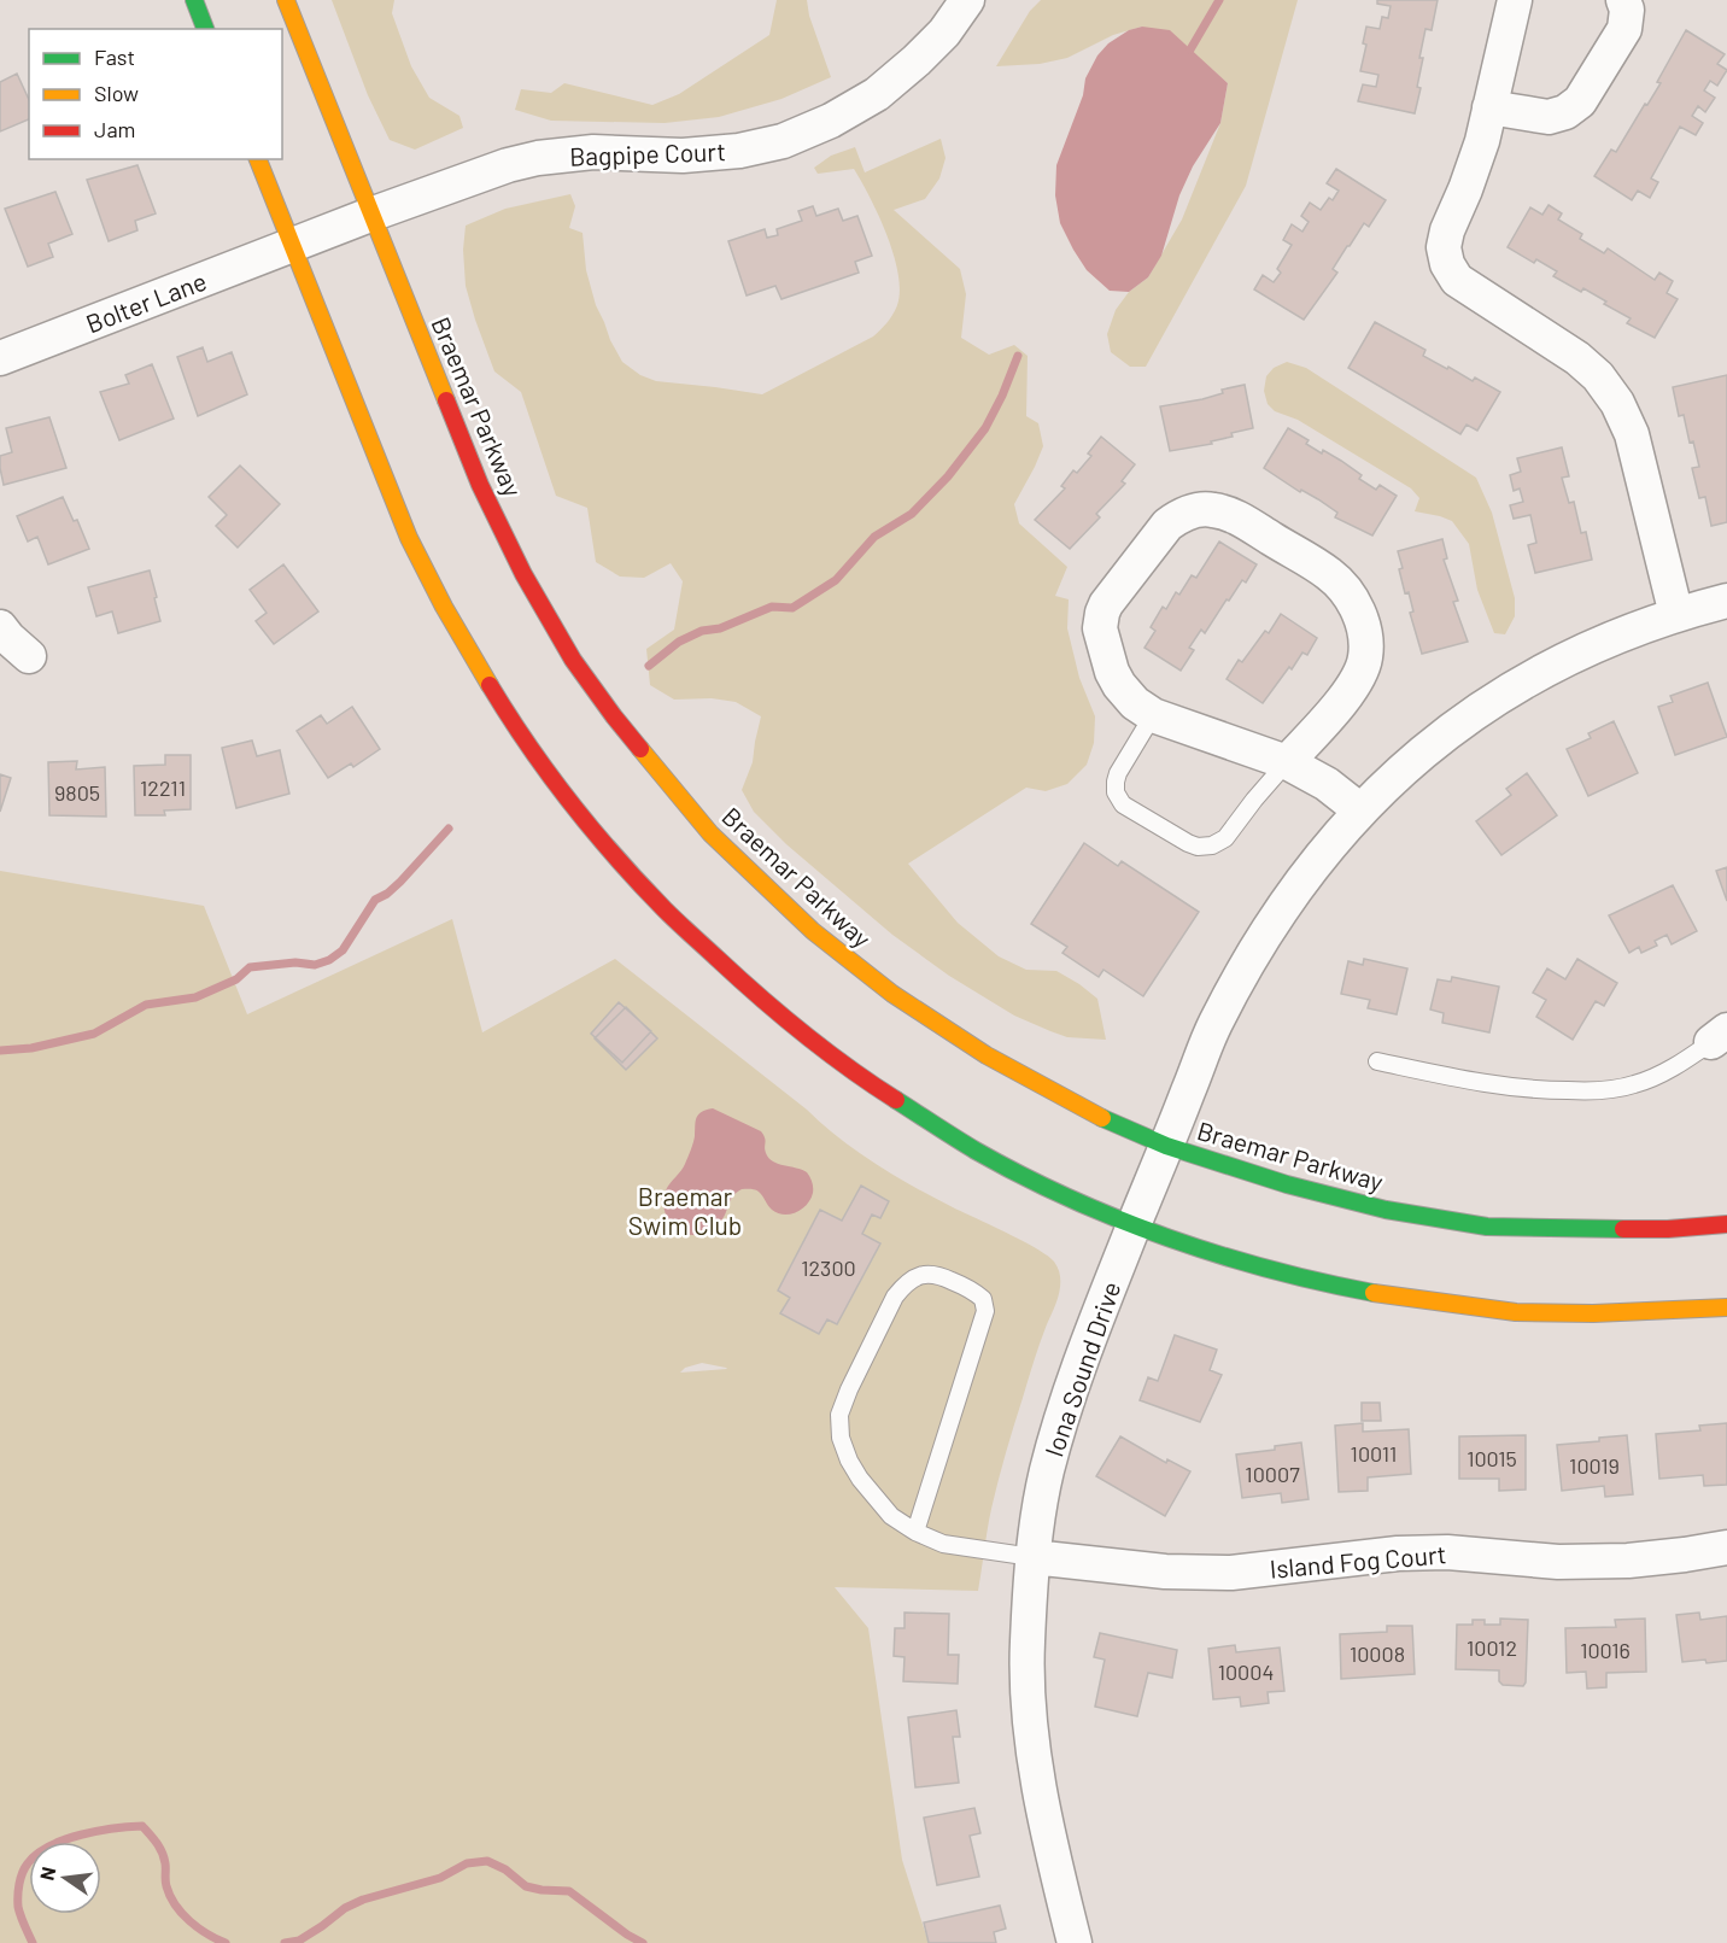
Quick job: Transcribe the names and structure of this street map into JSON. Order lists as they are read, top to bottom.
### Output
{
  "streets": {
    "street": [
      "Bagpipe Court",
      "Bolter Lane",
      "Braemar Parkway",
      "Iona Sound Drive",
      "Island Fog Court"
    ]
  },
  "crossings": [
    ["Bagpipe Court", "Bolter Lane"],
    ["Bagpipe Court", "Braemar Parkway"],
    ["Braemar Parkway", "Iona Sound Drive"],
    ["Iona Sound Drive", "Island Fog Court"]
  ],
  "parks": ["Braemar Swim Club"],
  "house_numbers": [
    "12211",
    "9805",
    "12300",
    "10011",
    "10015",
    "10019",
    "10007",
    "10012",
    "10016",
    "10008",
    "10004"
  ],
  "legend": ["Fast", "Slow", "Jam"],
  "north": "left"
}
